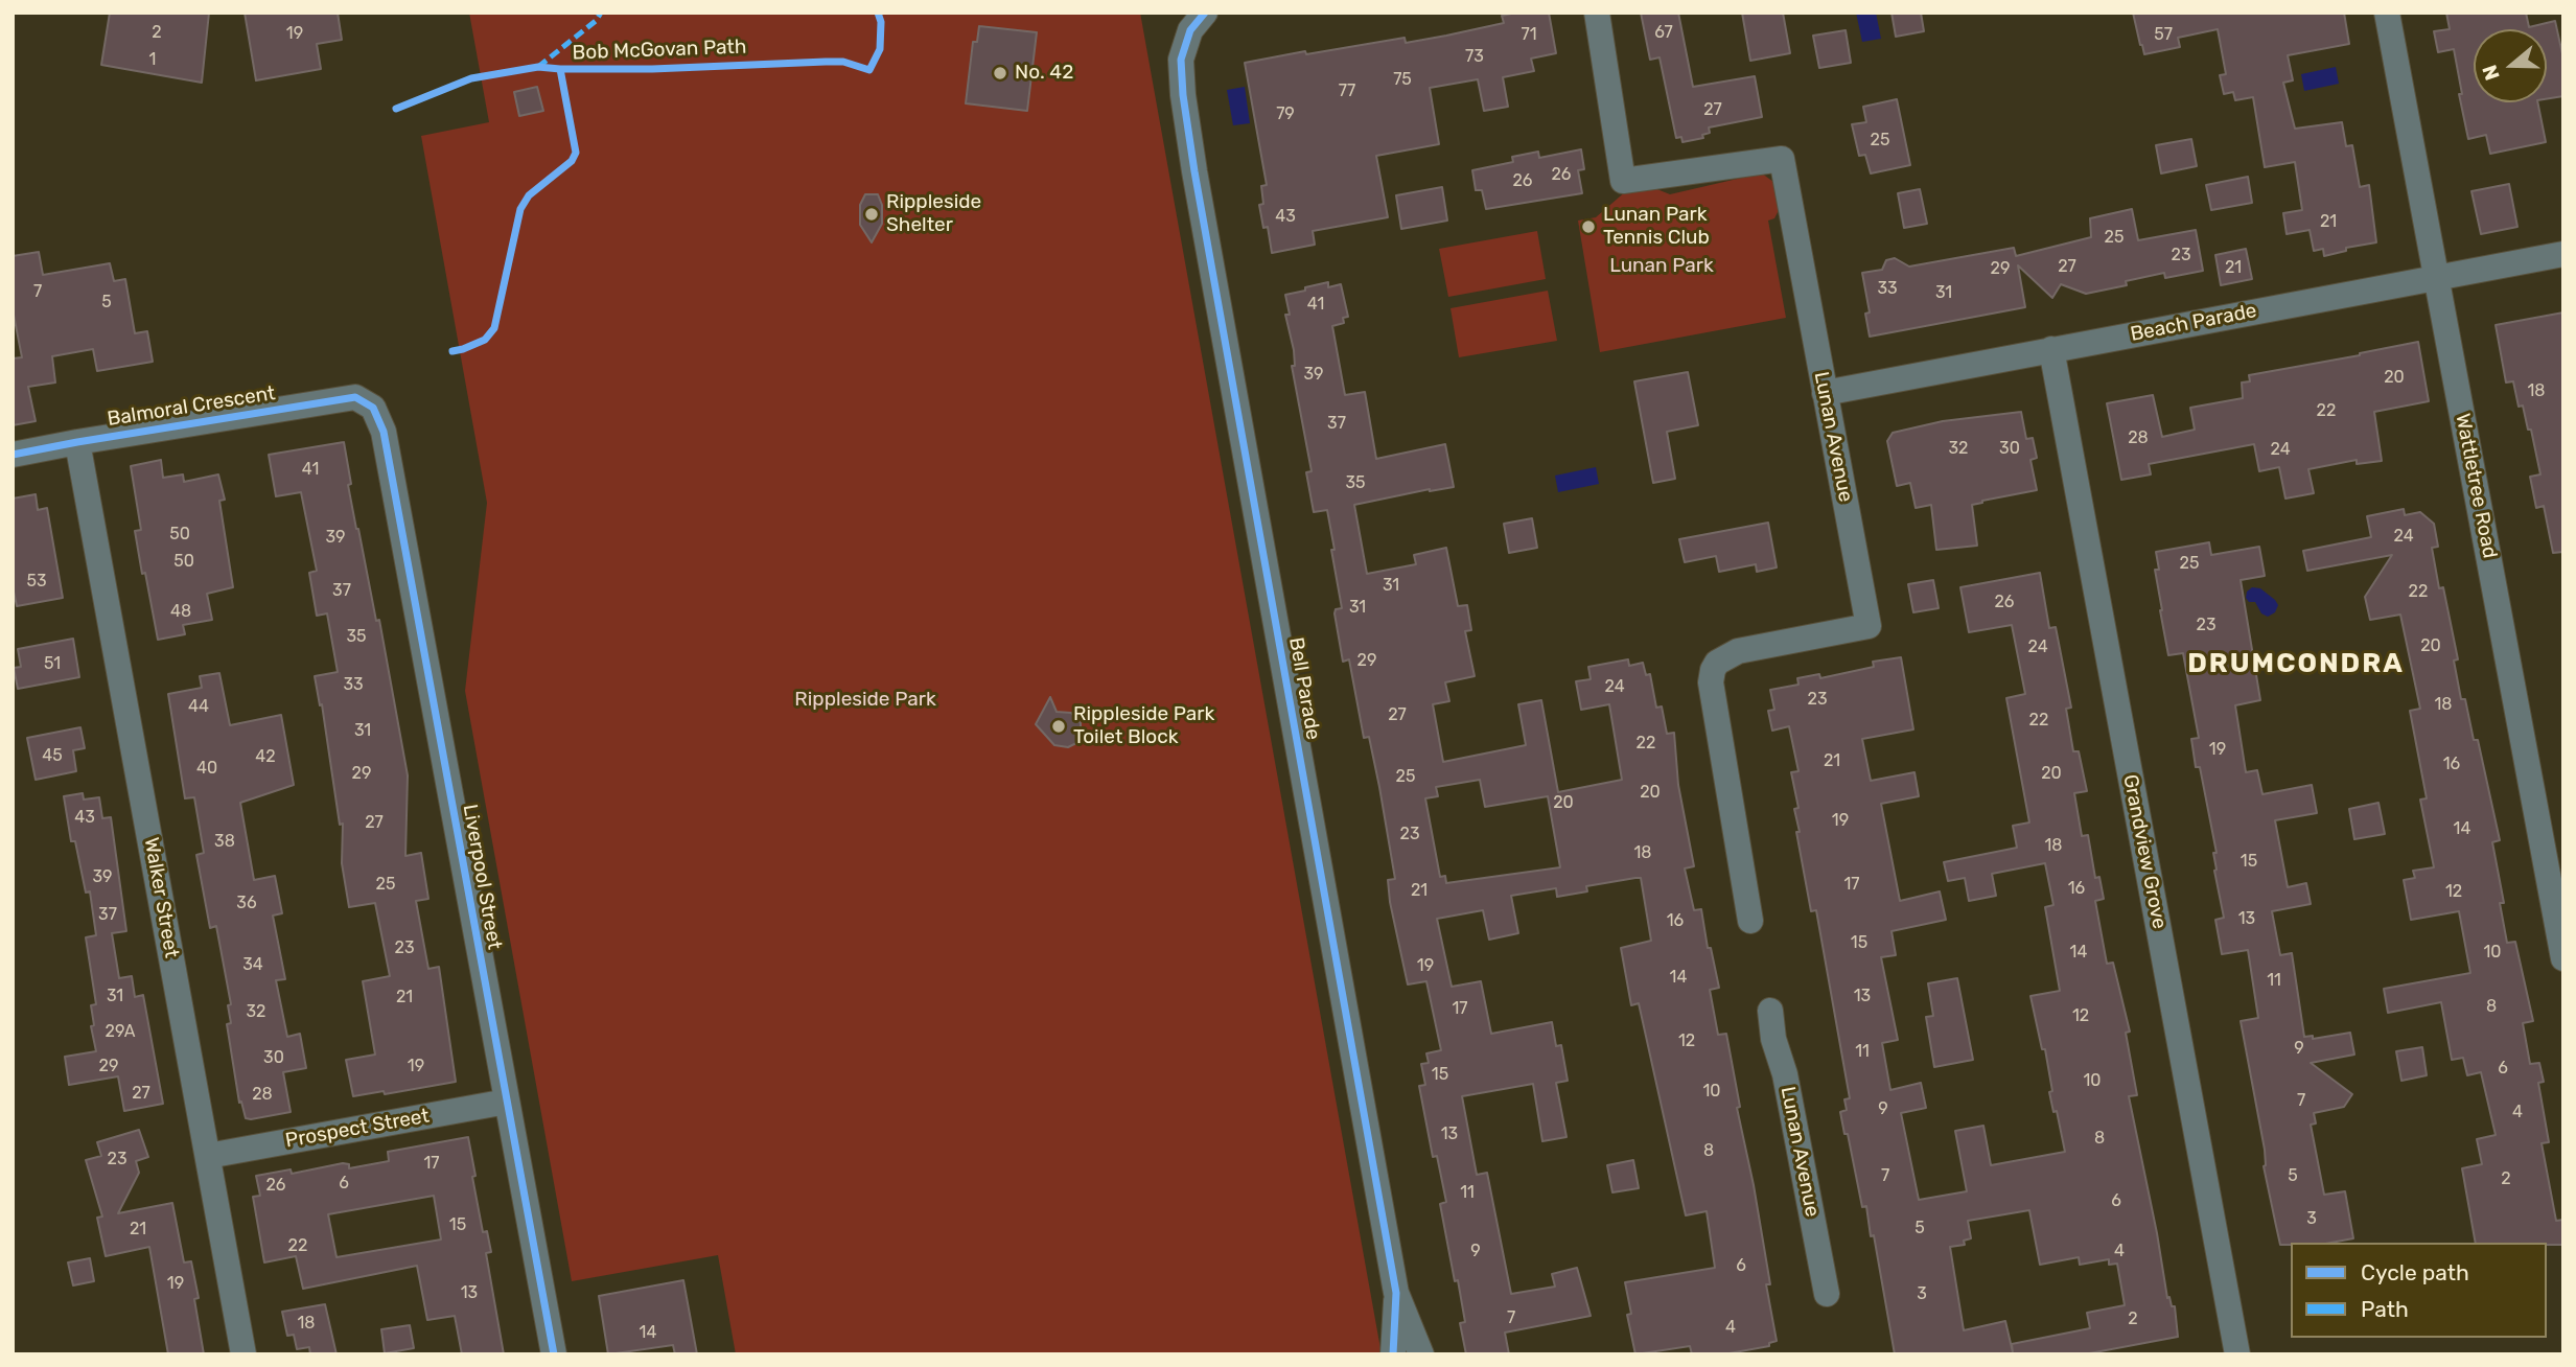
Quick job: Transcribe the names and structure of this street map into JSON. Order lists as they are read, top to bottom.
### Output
{
  "streets": {
    "street": [
      "Beach Parade",
      "Balmoral Crescent",
      "Lunan Avenue",
      "Wattletree Road",
      "Bell Parade",
      "Grandview Grove",
      "Liverpool Street",
      "Walker Street",
      "Prospect Street"
    ],
    "cycle path": ["Bob McGovan Path"]
  },
  "crossings": [
    ["Beach Parade", "Lunan Avenue"],
    ["Beach Parade", "Wattletree Road"],
    ["Beach Parade", "Grandview Grove"],
    ["Balmoral Crescent", "Liverpool Street"],
    ["Balmoral Crescent", "Walker Street"],
    ["Liverpool Street", "Prospect Street"],
    ["Walker Street", "Prospect Street"]
  ],
  "districts": ["DRUMCONDRA"],
  "parks": ["Lunan Park", "Rippleside Park"],
  "places": [
    "No. 42",
    "Rippleside Shelter",
    "Lunan Park Tennis Club",
    "Rippleside Park Toilet Block"
  ],
  "house_numbers": [
    "2",
    "67",
    "19",
    "71",
    "57",
    "73",
    "1",
    "75",
    "77",
    "27",
    "79",
    "25",
    "26",
    "26",
    "43",
    "21",
    "25",
    "23",
    "27",
    "21",
    "29",
    "33",
    "7",
    "31",
    "5",
    "41",
    "39",
    "20",
    "18",
    "22",
    "37",
    "28",
    "32",
    "30",
    "24",
    "41",
    "35",
    "50",
    "24",
    "39",
    "50",
    "25",
    "53",
    "31",
    "37",
    "22",
    "26",
    "31",
    "48",
    "23",
    "35",
    "20",
    "24",
    "29",
    "51",
    "33",
    "24",
    "23",
    "18",
    "44",
    "27",
    "22",
    "31",
    "22",
    "19",
    "45",
    "42",
    "21",
    "16",
    "40",
    "29",
    "20",
    "25",
    "20",
    "20",
    "43",
    "19",
    "27",
    "14",
    "23",
    "38",
    "18",
    "18",
    "15",
    "39",
    "25",
    "17",
    "16",
    "21",
    "12",
    "36",
    "37",
    "13",
    "16",
    "15",
    "23",
    "14",
    "10",
    "34",
    "19",
    "14",
    "11",
    "31",
    "13",
    "21",
    "8",
    "17",
    "32",
    "12",
    "29A",
    "12",
    "9",
    "11",
    "30",
    "29",
    "19",
    "6",
    "15",
    "10",
    "10",
    "27",
    "28",
    "7",
    "9",
    "4",
    "13",
    "8",
    "8",
    "23",
    "17",
    "7",
    "5",
    "2",
    "6",
    "26",
    "11",
    "6",
    "3",
    "15",
    "5",
    "21",
    "22",
    "9",
    "4",
    "6",
    "19",
    "13",
    "3",
    "7",
    "2",
    "18",
    "4",
    "14"
  ],
  "legend": ["Cycle path", "Path"],
  "north": "left"
}
